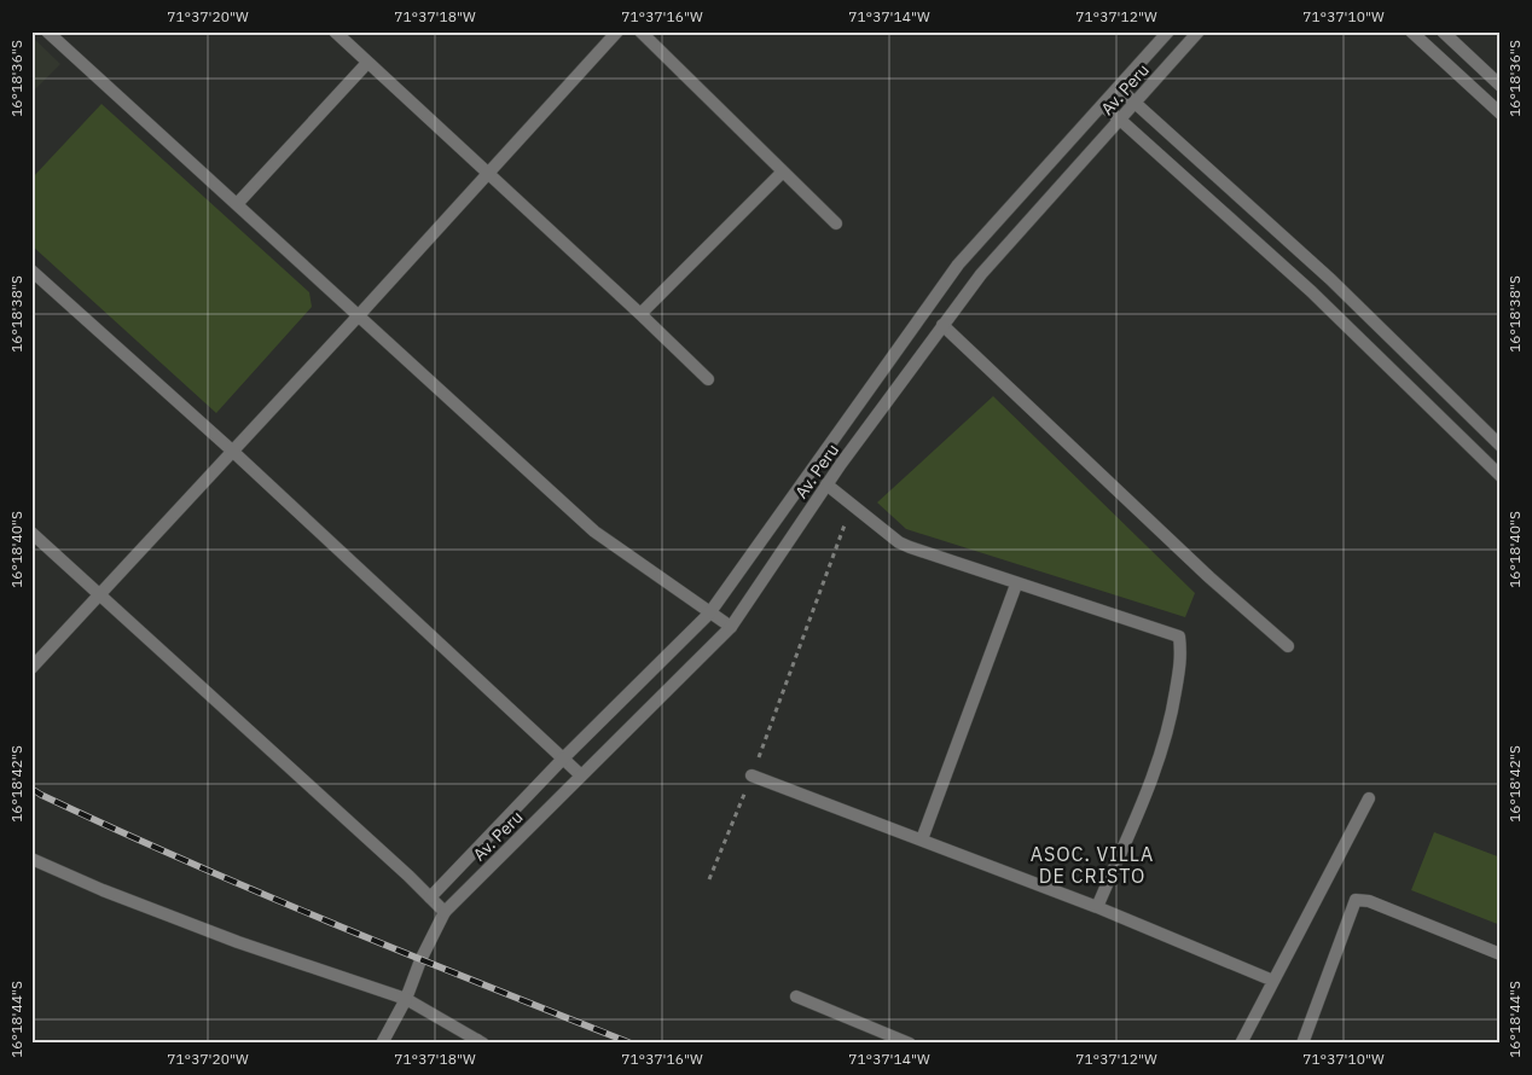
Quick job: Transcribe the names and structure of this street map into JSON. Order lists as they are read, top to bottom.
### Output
{
  "streets": {
    "street": ["Av. Peru"]
  },
  "districts": ["ASOC. VILLA DE CRISTO"],
  "coordinates": [
    "71°37'20\"W",
    "71°37'18\"W",
    "71°37'16\"W",
    "71°37'14\"W",
    "71°37'12\"W",
    "71°37'10\"W",
    "16°18'36\"S",
    "16°18'38\"S",
    "16°18'40\"S",
    "16°18'42\"S",
    "16°18'44\"S"
  ]
}
